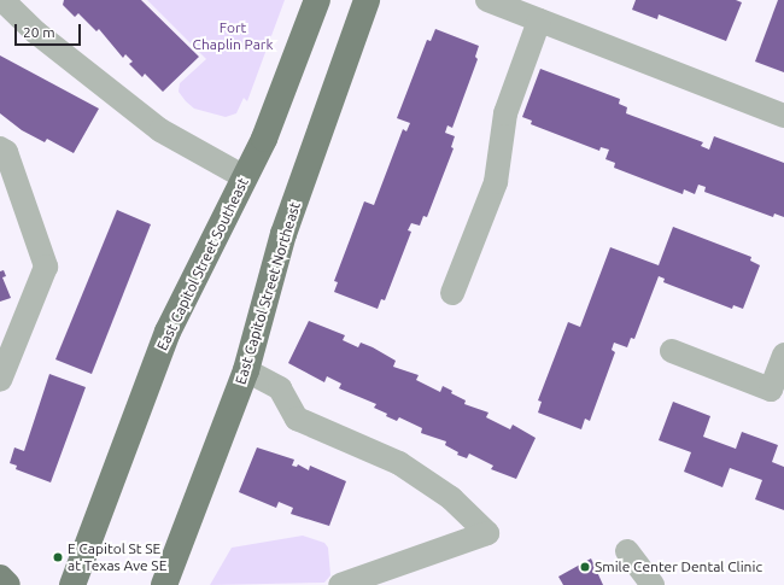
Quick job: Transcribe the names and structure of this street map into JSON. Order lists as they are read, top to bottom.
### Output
{
  "streets": {
    "main road": ["East Capitol Street Southeast", "East Capitol Street Northeast"]
  },
  "parks": ["Fort Chaplin Park"],
  "places": ["E Capitol St SE at Texas Ave SE", "Smile Center Dental Clinic"],
  "scale_bar": "20 m"
}
